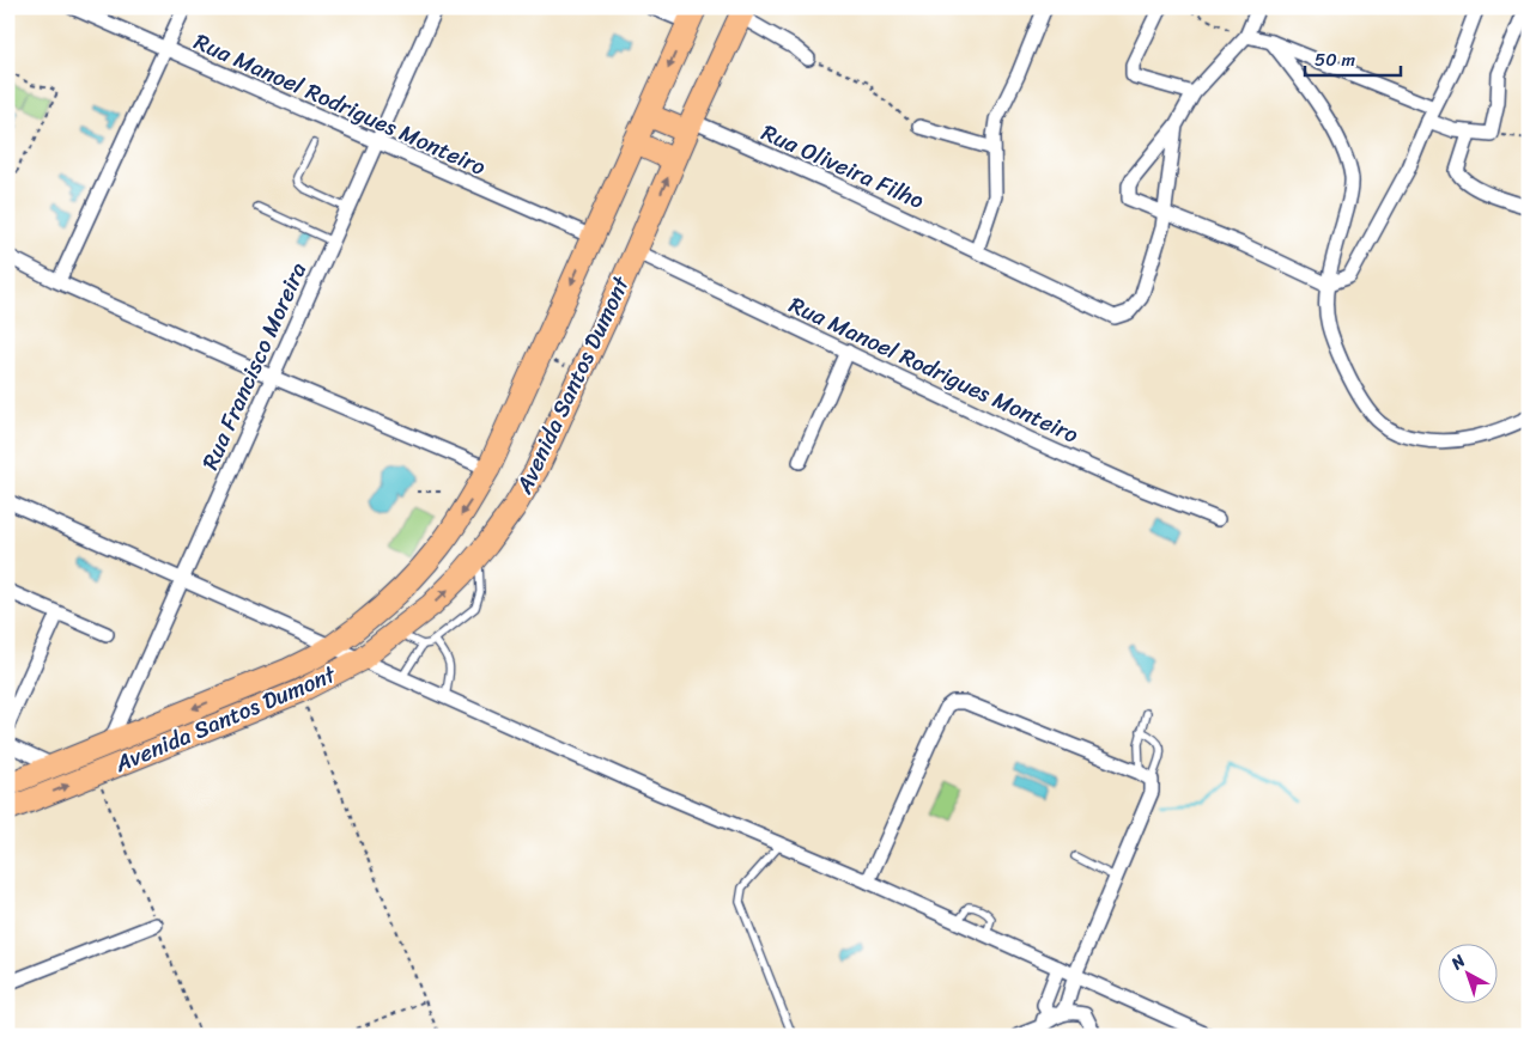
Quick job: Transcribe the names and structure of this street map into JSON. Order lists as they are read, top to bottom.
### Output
{
  "streets": {
    "main road": ["Avenida Santos Dumont"],
    "street": ["Rua Manoel Rodrigues Monteiro", "Rua Oliveira Filho", "Rua Francisco Moreira"]
  },
  "crossings": [
    ["Rua Manoel Rodrigues Monteiro", "Rua Francisco Moreira"],
    ["Rua Manoel Rodrigues Monteiro", "Avenida Santos Dumont"],
    ["Rua Oliveira Filho", "Avenida Santos Dumont"],
    ["Rua Francisco Moreira", "Avenida Santos Dumont"]
  ],
  "scale_bar": "50 m",
  "north": "top left"
}
